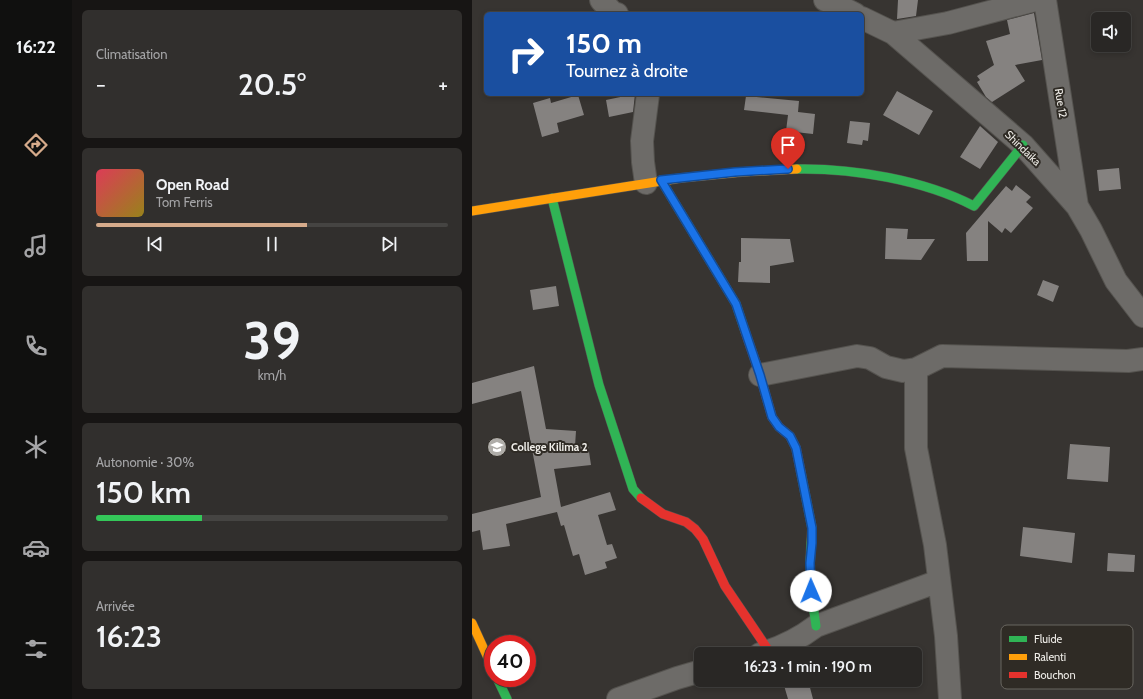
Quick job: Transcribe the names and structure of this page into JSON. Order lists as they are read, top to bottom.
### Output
{
  "streets": {
    "street": ["Rue 12", "Shindaika"]
  },
  "crossings": [
    ["Rue 12", "Shindaika"]
  ],
  "places": {
    "school or university": ["College Kilima 2"]
  },
  "legend": ["Fluide", "Ralenti", "Bouchon"],
  "page": {
    "tabs": "16:22",
    "tile": [
      "Climatisation",
      ["39", "km/h"],
      ["Autonomie · 30%", "150 km"],
      ["Arrivée", "16:23"]
    ],
    "turn": ["150 m", "Tournez à droite"],
    "heat": ["−", "20.5°", "+"],
    "song": ["Open Road", "Tom Ferris"],
    "limit": "40",
    "trip": "16:23 · 1 min · 190 m"
  }
}
